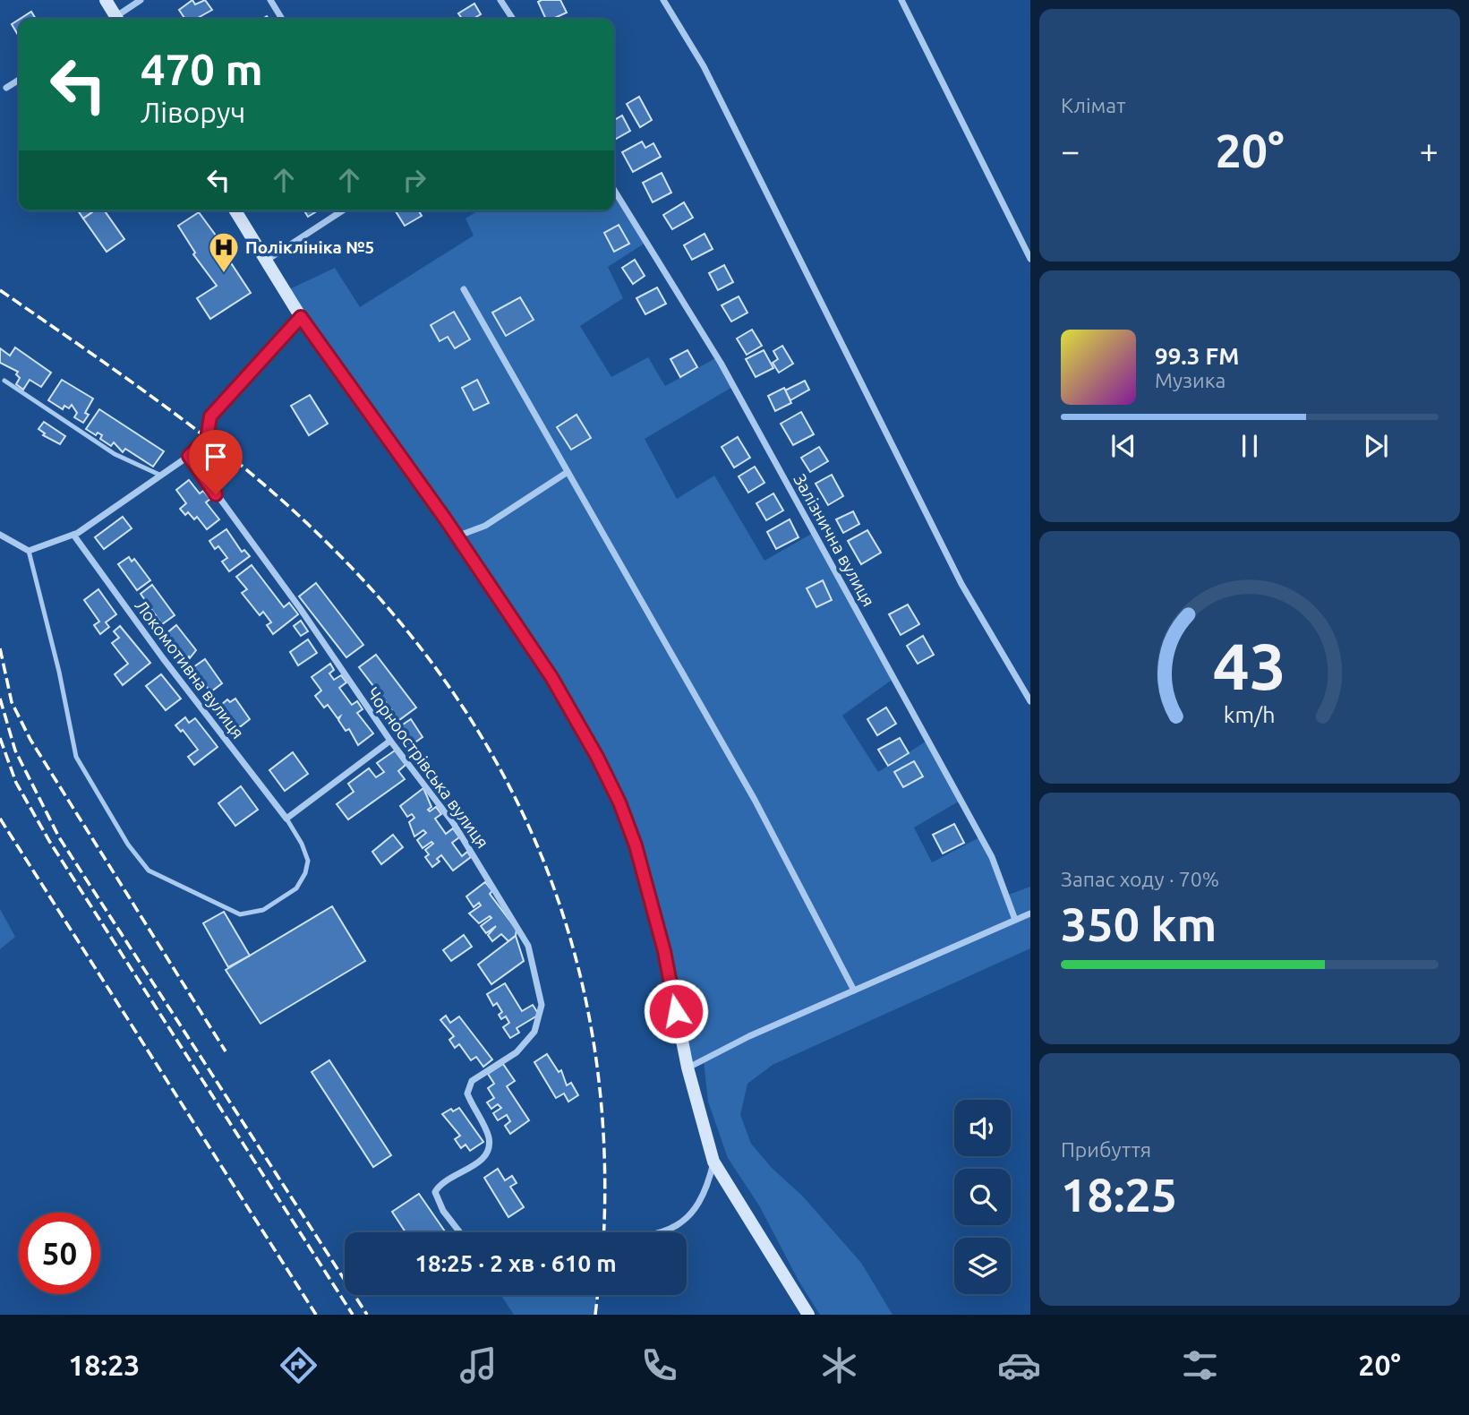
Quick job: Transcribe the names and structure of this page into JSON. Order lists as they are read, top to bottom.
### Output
{
  "streets": {
    "street": ["Залізнична вулиця", "Локомотивна вулиця", "Чорноострівська вулиця"]
  },
  "places": {
    "hospital": ["Поліклініка №5"]
  },
  "page": {
    "tile": [
      "Клімат",
      ["Запас ходу · 70%", "350 km"],
      ["Прибуття", "18:25"]
    ],
    "turn": ["470 m", "Ліворуч"],
    "heat": ["−", "20°", "+"],
    "song": ["99.3 FM", "Музика"],
    "limit": "50",
    "trip": "18:25 · 2 хв · 610 m",
    "tabs": ["18:23", "20°"],
    "gauge": ["43", "km/h"]
  }
}
